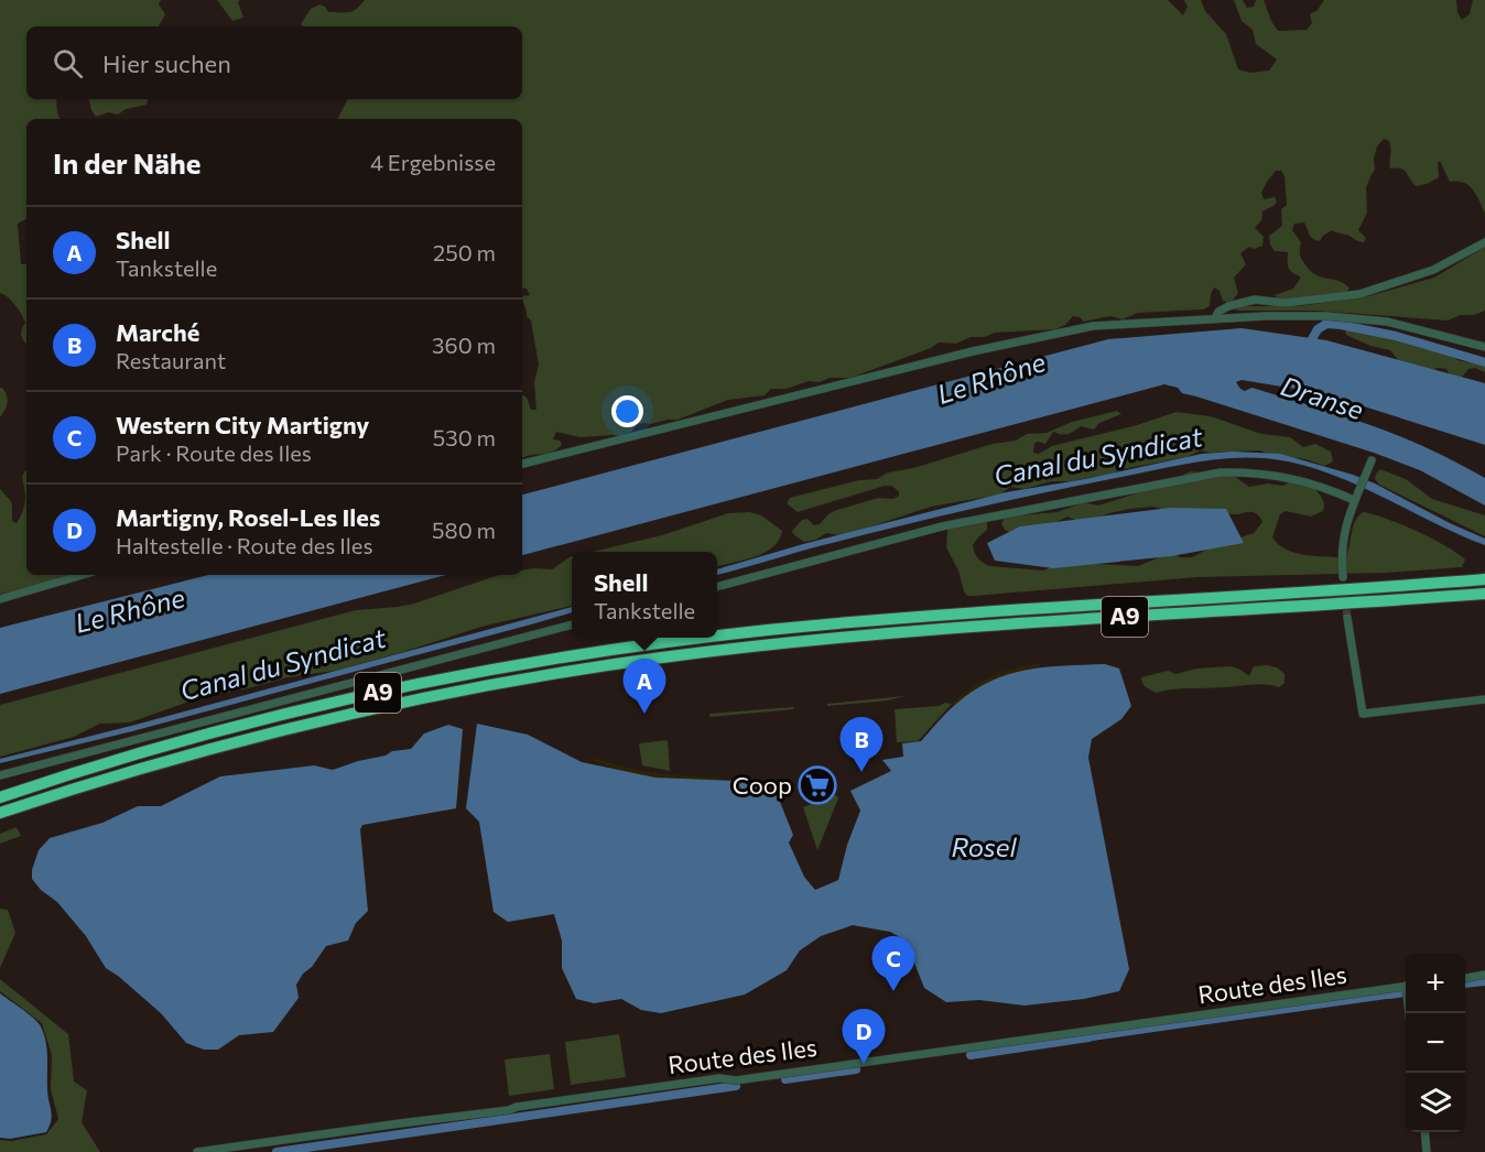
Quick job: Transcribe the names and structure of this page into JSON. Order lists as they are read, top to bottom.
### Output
{
  "streets": {
    "highway": ["A9"],
    "street": ["Route des Iles"]
  },
  "water": [
    "Le Rhône",
    "Dranse",
    "Canal du Syndicat",
    "Rosel"
  ],
  "places": {
    "supermarket": ["Coop"]
  },
  "page": {
    "search": "Hier suchen",
    "heading": ["In der Nähe", "4 Ergebnisse"],
    "list": [
      {
        "mark": "A",
        "name": "Shell",
        "note": "Tankstelle",
        "value": "250 m"
      },
      {
        "mark": "B",
        "name": "Marché",
        "note": "Restaurant",
        "value": "360 m"
      },
      {
        "mark": "C",
        "name": "Western City Martigny",
        "note": "Park · Route des Iles",
        "value": "530 m"
      },
      {
        "mark": "D",
        "name": "Martigny, Rosel-Les Iles",
        "note": "Haltestelle · Route des Iles",
        "value": "580 m"
      }
    ],
    "popup": ["Shell", "Tankstelle"],
    "pins": [
      "A",
      "B",
      "C",
      "D"
    ],
    "map_buttons": ["+", "−"]
  }
}
